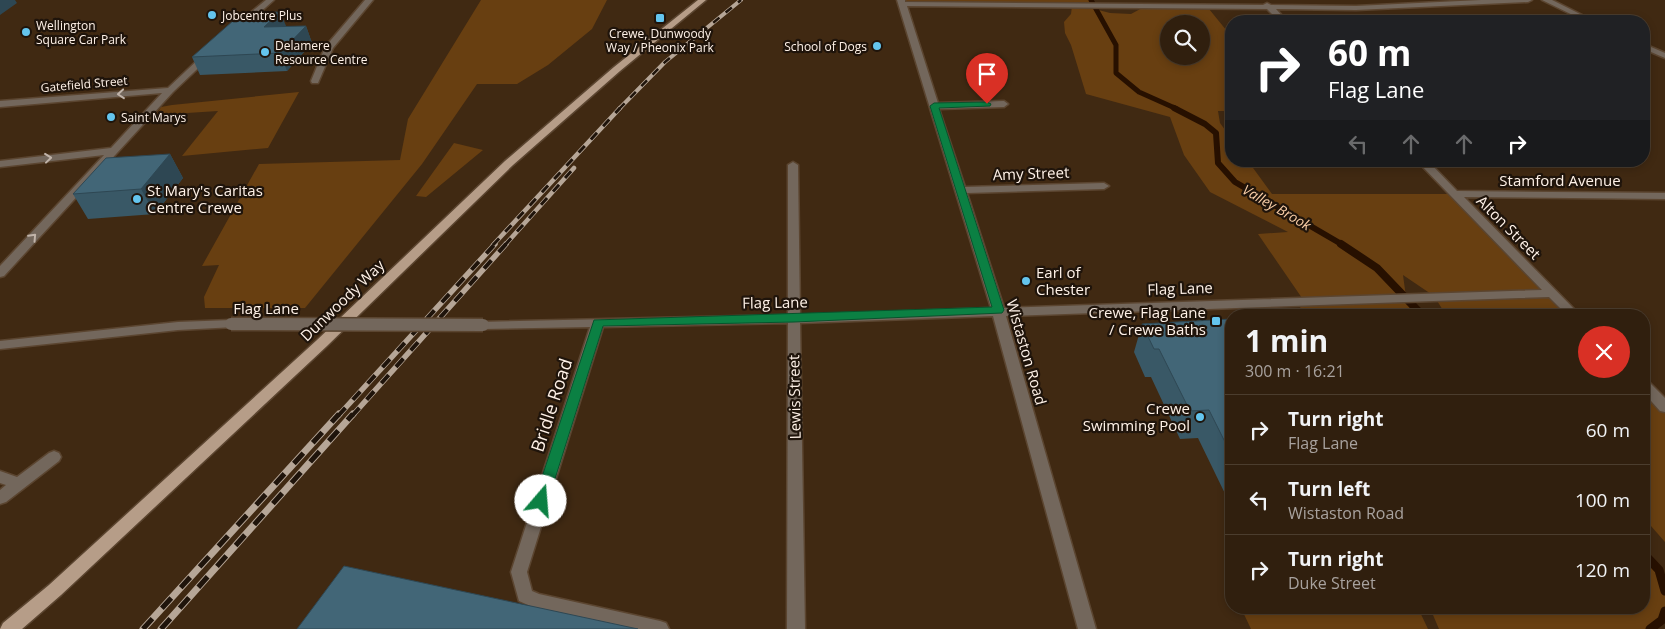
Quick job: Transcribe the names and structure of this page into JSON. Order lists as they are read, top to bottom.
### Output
{
  "streets": {
    "main road": ["Dunwoody Way"],
    "street": [
      "Gatefield Street",
      "Amy Street",
      "Stamford Avenue",
      "Alton Street",
      "Flag Lane",
      "Wistaston Road",
      "Lewis Street",
      "Bridle Road"
    ]
  },
  "crossings": [
    ["Amy Street", "Wistaston Road"],
    ["Stamford Avenue", "Alton Street"],
    ["Alton Street", "Flag Lane"],
    ["Flag Lane", "Wistaston Road"],
    ["Flag Lane", "Lewis Street"],
    ["Flag Lane", "Bridle Road"]
  ],
  "water": ["Valley Brook"],
  "places": {
    "other": [
      "Jobcentre Plus",
      "Wellington Square Car Park",
      "School of Dogs",
      "Delamere Resource Centre",
      "Saint Marys",
      "St Mary's Caritas Centre Crewe",
      "Earl of Chester",
      "Crewe Swimming Pool"
    ],
    "transit": ["Crewe, Dunwoody Way / Pheonix Park", "Crewe, Flag Lane / Crewe Baths"]
  },
  "page": {
    "turn": ["60 m", "Flag Lane"],
    "heading": ["1 min", "300 m · 16:21"],
    "list": [
      {
        "name": "Turn right",
        "note": "Flag Lane",
        "value": "60 m"
      },
      {
        "name": "Turn left",
        "note": "Wistaston Road",
        "value": "100 m"
      },
      {
        "name": "Turn right",
        "note": "Duke Street",
        "value": "120 m"
      }
    ]
  }
}
